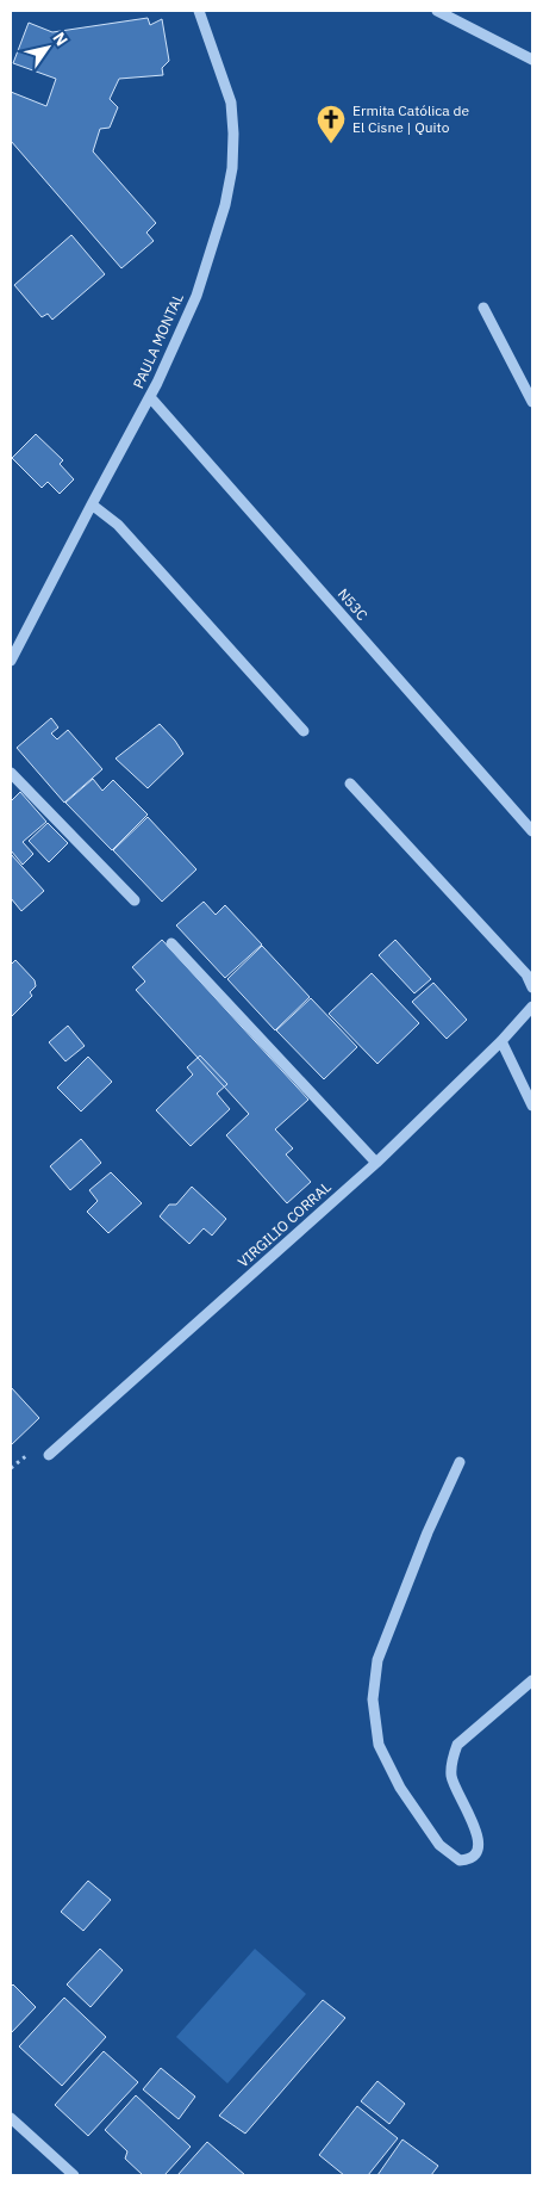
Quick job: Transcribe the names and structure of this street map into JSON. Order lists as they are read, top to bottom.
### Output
{
  "streets": {
    "street": ["PAULA MONTAL", "N53C", "VIRGILIO CORRAL"]
  },
  "crossings": [
    ["PAULA MONTAL", "N53C"]
  ],
  "places": {
    "church": ["Ermita Católica de El Cisne | Quito"]
  },
  "north": "top right"
}
